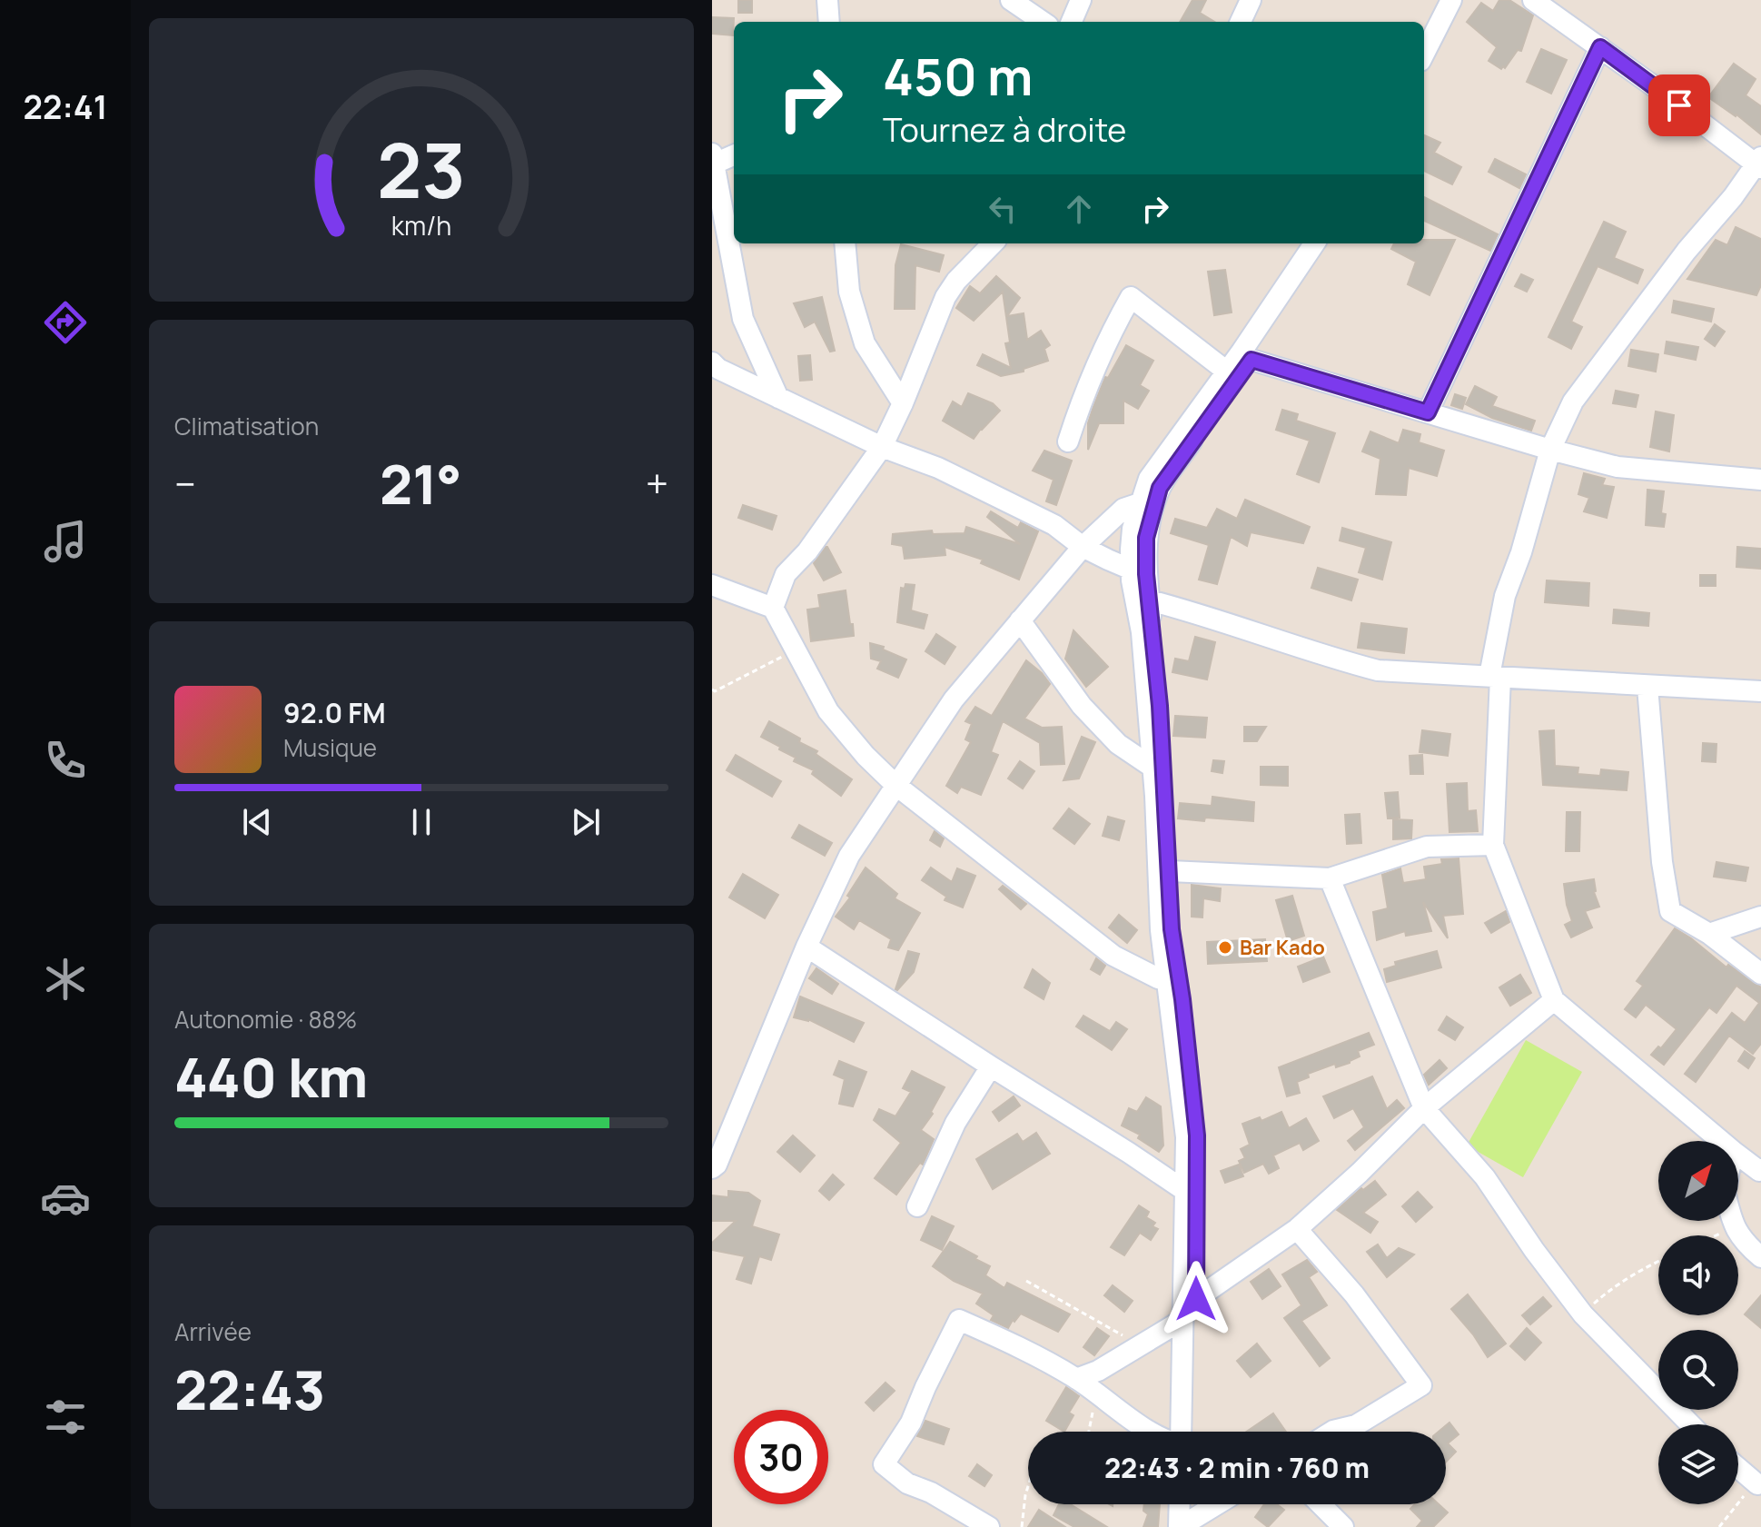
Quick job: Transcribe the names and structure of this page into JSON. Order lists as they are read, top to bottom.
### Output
{
  "places": ["Bar Kado"],
  "north": "top right",
  "page": {
    "tabs": "22:41",
    "turn": ["450 m", "Tournez à droite"],
    "tile": [
      "Climatisation",
      ["Autonomie · 88%", "440 km"],
      ["Arrivée", "22:43"]
    ],
    "heat": ["−", "21°", "+"],
    "song": ["92.0 FM", "Musique"],
    "limit": "30",
    "trip": "22:43 · 2 min · 760 m",
    "gauge": ["23", "km/h"]
  }
}
